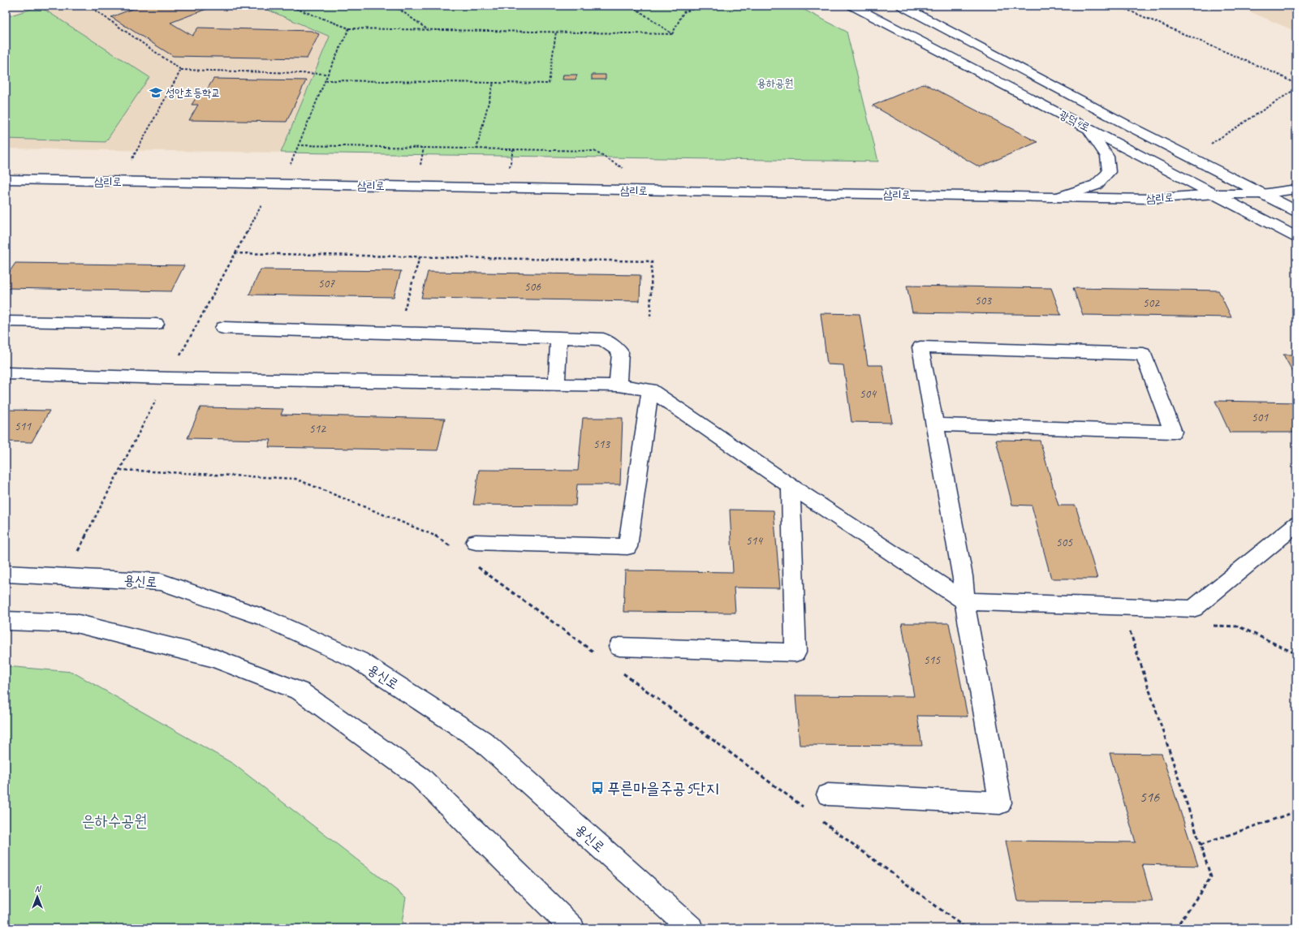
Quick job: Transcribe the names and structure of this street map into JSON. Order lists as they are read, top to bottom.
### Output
{
  "streets": {
    "main road": ["광덕4로", "삼리로", "용신로"]
  },
  "crossings": [
    ["광덕4로", "삼리로"]
  ],
  "parks": ["용하공원", "은하수공원"],
  "places": {
    "school or university": ["성안초등학교"],
    "bus stop": ["푸른마을주공5단지"]
  },
  "house_numbers": [
    "507",
    "506",
    "503",
    "502",
    "504",
    "501",
    "511",
    "512",
    "513",
    "514",
    "505",
    "515",
    "516"
  ],
  "north": "top"
}
